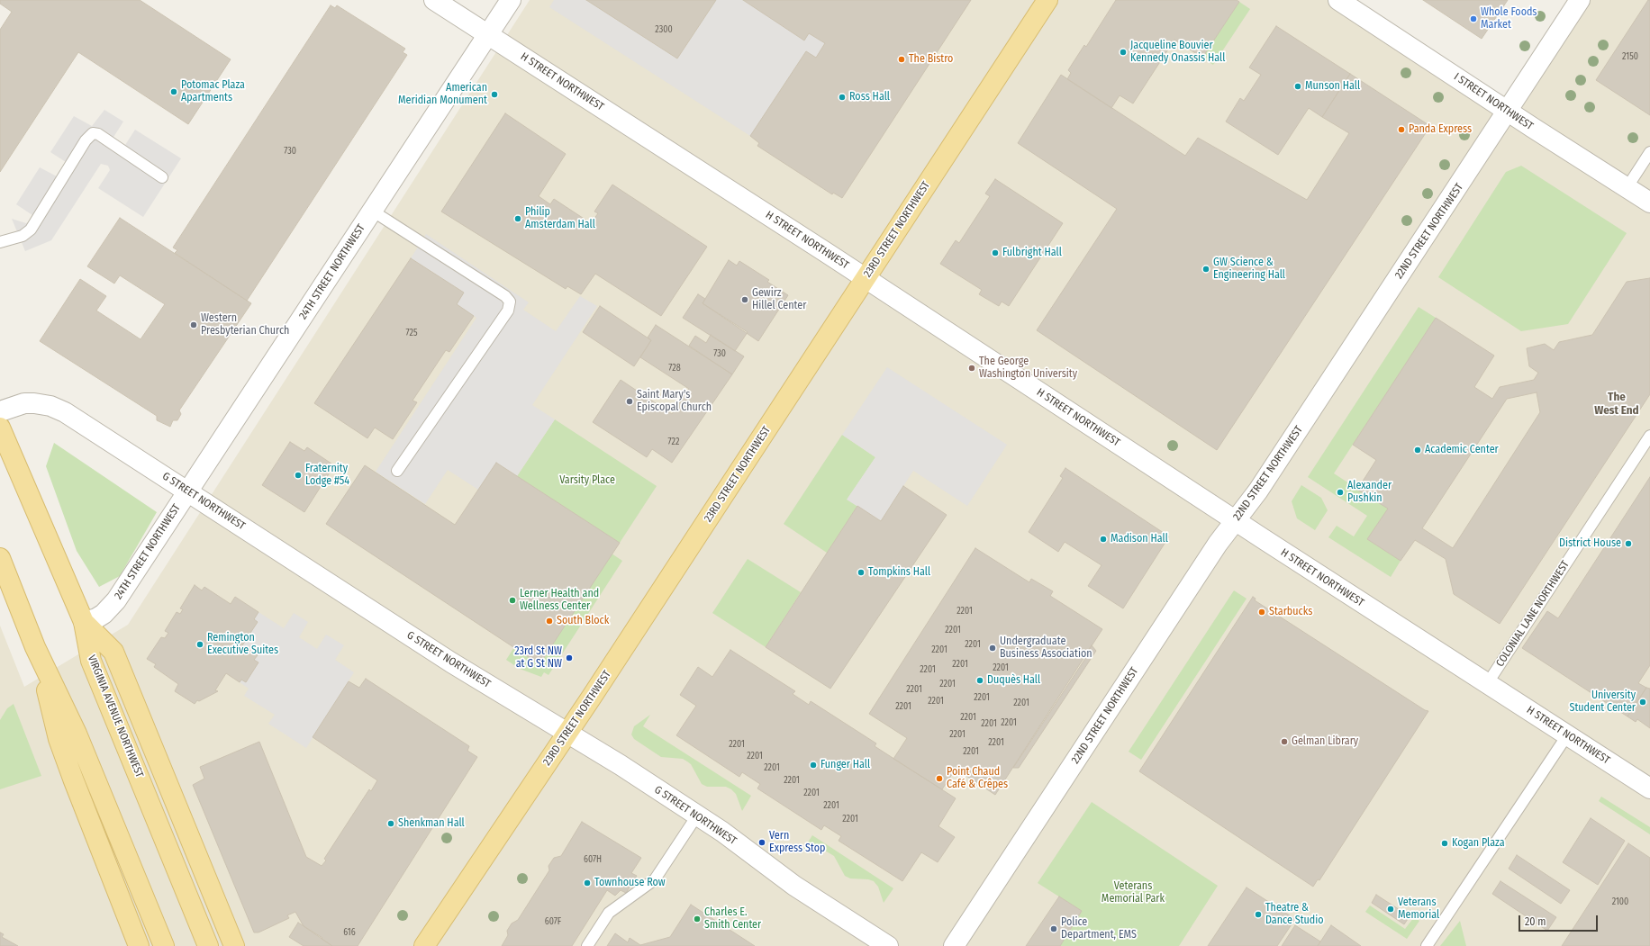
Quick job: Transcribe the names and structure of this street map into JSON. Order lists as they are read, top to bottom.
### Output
{
  "streets": {
    "main road": ["23RD STREET NORTHWEST", "VIRGINIA AVENUE NORTHWEST"],
    "street": [
      "H STREET NORTHWEST",
      "I STREET NORTHWEST",
      "22ND STREET NORTHWEST",
      "24TH STREET NORTHWEST",
      "G STREET NORTHWEST"
    ],
    "lane": ["COLONIAL LANE NORTHWEST"]
  },
  "crossings": [
    ["H STREET NORTHWEST", "23RD STREET NORTHWEST"],
    ["H STREET NORTHWEST", "22ND STREET NORTHWEST"],
    ["H STREET NORTHWEST", "24TH STREET NORTHWEST"],
    ["H STREET NORTHWEST", "COLONIAL LANE NORTHWEST"],
    ["I STREET NORTHWEST", "22ND STREET NORTHWEST"],
    ["23RD STREET NORTHWEST", "G STREET NORTHWEST"],
    ["24TH STREET NORTHWEST", "G STREET NORTHWEST"],
    ["24TH STREET NORTHWEST", "VIRGINIA AVENUE NORTHWEST"]
  ],
  "districts": ["The West End"],
  "parks": ["Varsity Place", "Veterans Memorial Park"],
  "places": [
    "Whole Foods Market",
    "Jacqueline Bouvier Kennedy Onassis Hall",
    "The Bistro",
    "Munson Hall",
    "Potomac Plaza Apartments",
    "American Meridian Monument",
    "Ross Hall",
    "Panda Express",
    "Philip Amsterdam Hall",
    "Fulbright Hall",
    "GW Science & Engineering Hall",
    "Gewirz Hillel Center",
    "Western Presbyterian Church",
    "The George Washington University",
    "Saint Mary's Episcopal Church",
    "Academic Center",
    "Fraternity Lodge #54",
    "Alexander Pushkin",
    "Madison Hall",
    "District House",
    "Tompkins Hall",
    "Lerner Health and Wellness Center",
    "Starbucks",
    "South Block",
    "Remington Executive Suites",
    "Undergraduate Business Association",
    "23rd St NW at G St NW",
    "Duquès Hall",
    "University Student Center",
    "Gelman Library",
    "Funger Hall",
    "Point Chaud Café & Crêpes",
    "Shenkman Hall",
    "Vern Express Stop",
    "Kogan Plaza",
    "Townhouse Row",
    "Veterans Memorial",
    "Theatre & Dance Studio",
    "Charles E. Smith Center",
    "Police Department, EMS"
  ],
  "house_numbers": [
    "2300",
    "2150",
    "730",
    "725",
    "730",
    "728",
    "722",
    "2201",
    "2201",
    "2201",
    "2201",
    "2201",
    "2201",
    "2201",
    "2201",
    "2201",
    "2201",
    "2201",
    "2201",
    "2201",
    "2201",
    "2201",
    "2201",
    "2201",
    "2201",
    "2201",
    "2201",
    "2201",
    "2201",
    "2201",
    "2201",
    "2201",
    "2201",
    "607H",
    "2100",
    "607F",
    "616"
  ],
  "scale_bar": "20 m"
}
